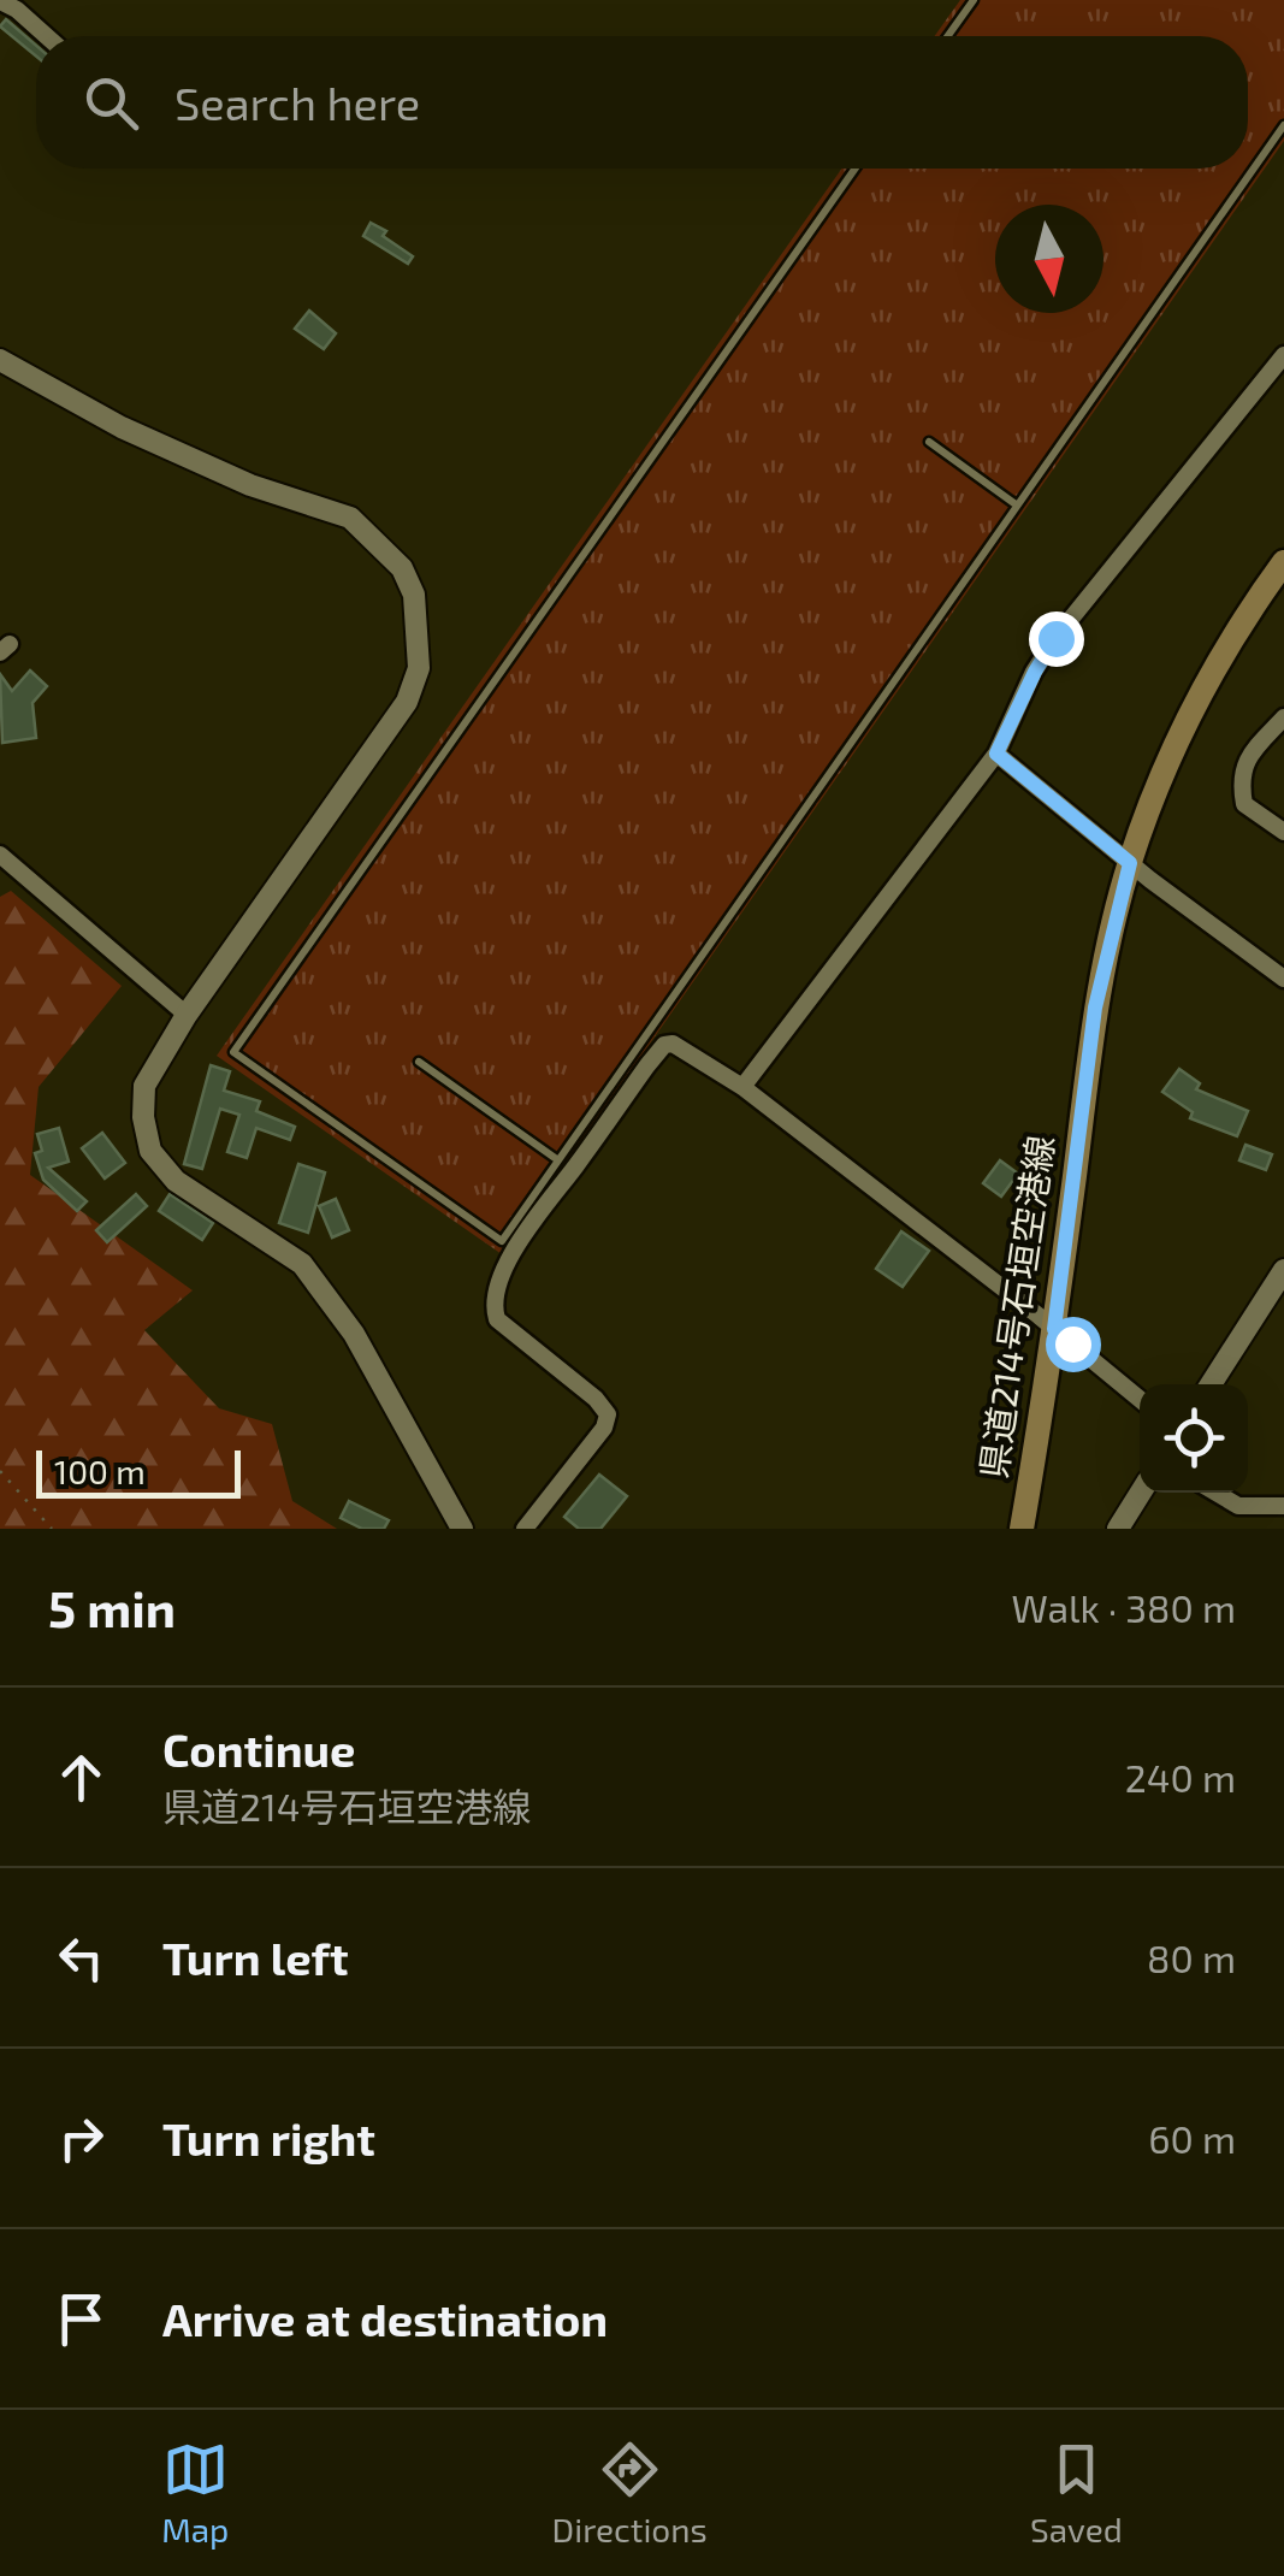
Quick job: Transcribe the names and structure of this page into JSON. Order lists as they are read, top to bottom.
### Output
{
  "streets": {
    "main road": ["県道214号石垣空港線"]
  },
  "scale_bar": "100 m",
  "north": "bottom",
  "page": {
    "search": "Search here",
    "scale": "100 m",
    "heading": ["5 min", "Walk · 380 m"],
    "list": [
      ["Continue", "県道214号石垣空港線", "240 m"],
      ["Turn left", "80 m"],
      ["Turn right", "60 m"],
      "Arrive at destination"
    ],
    "nav": ["Map", "Directions", "Saved"]
  }
}
